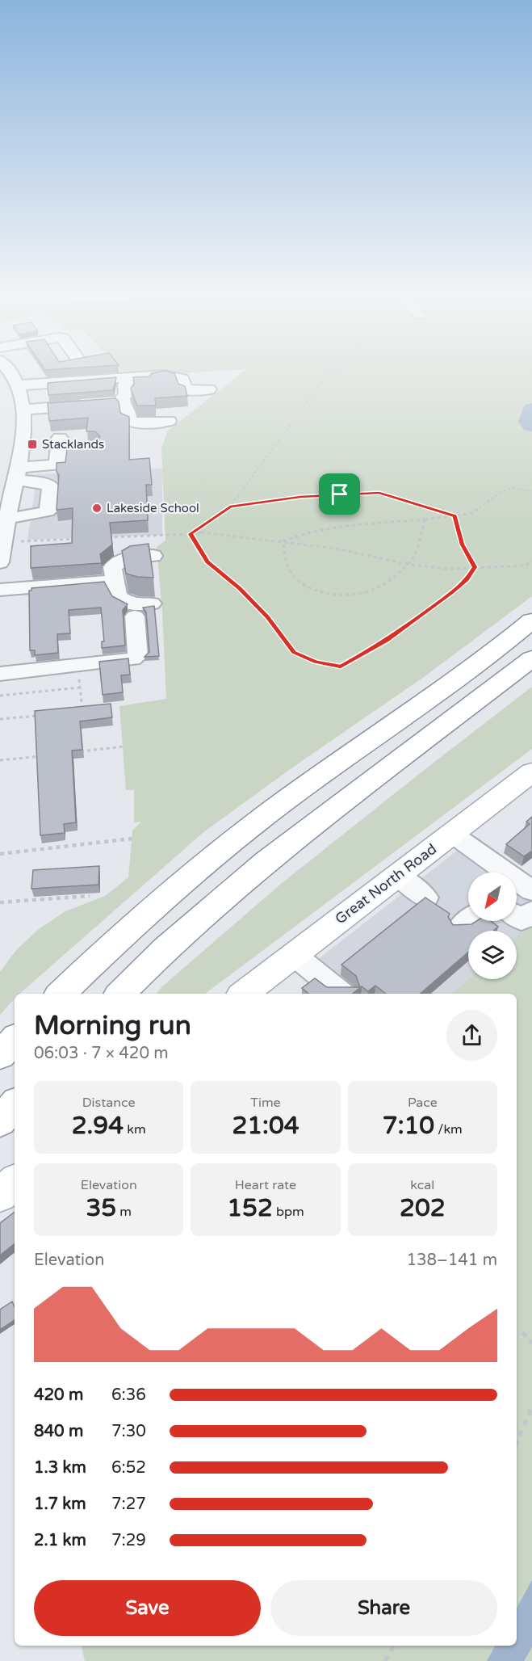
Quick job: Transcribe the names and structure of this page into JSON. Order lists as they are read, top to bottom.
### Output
{
  "streets": {
    "main road": ["Great North Road"]
  },
  "places": {
    "transit": ["Stacklands"],
    "other": ["Lakeside School"]
  },
  "north": "bottom left",
  "page": {
    "heading": ["Morning run", "06:03 · 7 × 420 m"],
    "stats": [
      ["Distance", "2.94 km"],
      ["Time", "21:04"],
      ["Pace", "7:10 /km"],
      ["Elevation", "35 m"],
      ["Heart rate", "152 bpm"],
      ["kcal", "202"]
    ],
    "chart": ["Elevation", "138–141 m"],
    "list": [
      {
        "name": "420 m",
        "note": "6:36"
      },
      {
        "name": "840 m",
        "note": "7:30"
      },
      {
        "name": "1.3 km",
        "note": "6:52"
      },
      {
        "name": "1.7 km",
        "note": "7:27"
      },
      {
        "name": "2.1 km",
        "note": "7:29"
      }
    ],
    "buttons": ["Save", "Share"]
  }
}
